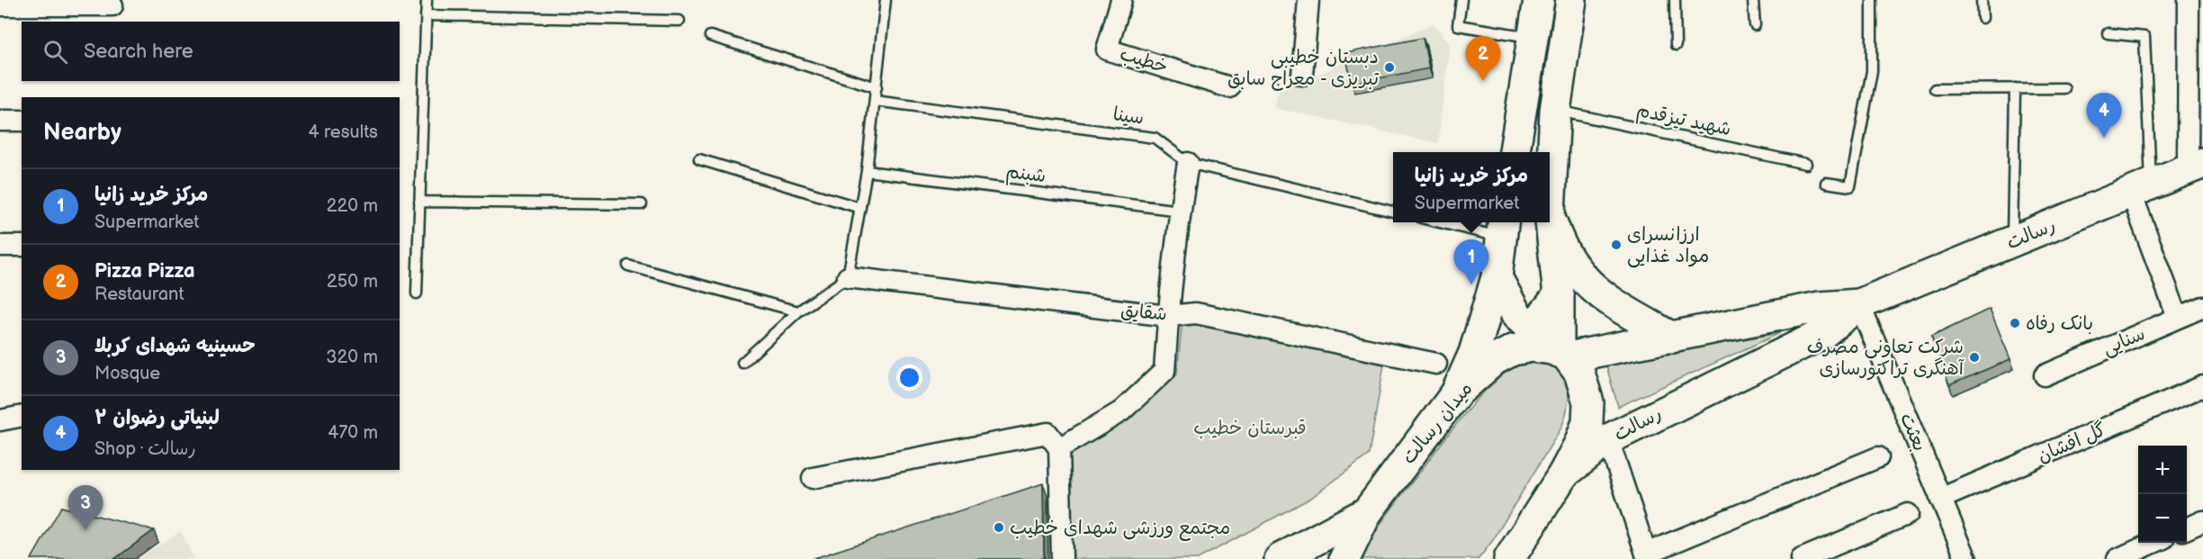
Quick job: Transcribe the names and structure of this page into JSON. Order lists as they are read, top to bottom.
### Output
{
  "streets": {
    "main road": ["رسالت", "میدان رسالت"],
    "street": [
      "خطیب",
      "شقایق",
      "سنایی",
      "بعثت",
      "گل افشان"
    ],
    "lane": ["سینا", "شهید تیزقدم", "شبنم"]
  },
  "crossings": [
    ["رسالت", "میدان رسالت"],
    ["رسالت", "بعثت"],
    ["بعثت", "گل افشان"]
  ],
  "parks": ["قبرستان خطیب"],
  "places": [
    "دبستان خطیبی تبریزی - معراج سابق",
    "ارزانسرای مواد غذایی",
    "بانک رفاه",
    "شرکت تعاونی مصرف آهنگری تراکتورسازی",
    "مجتمع ورزشی شهدای خطیب"
  ],
  "page": {
    "search": "Search here",
    "pins": [
      "2",
      "4",
      "1",
      "3"
    ],
    "heading": ["Nearby", "4 results"],
    "popup": ["مرکز خرید زانیا", "Supermarket"],
    "list": [
      {
        "mark": "1",
        "name": "مرکز خرید زانیا",
        "note": "Supermarket",
        "value": "220 m"
      },
      {
        "mark": "2",
        "name": "Pizza Pizza",
        "note": "Restaurant",
        "value": "250 m"
      },
      {
        "mark": "3",
        "name": "حسینیه شهدای کربلا",
        "note": "Mosque",
        "value": "320 m"
      },
      {
        "mark": "4",
        "name": "لبنیاتی رضوان ۲",
        "note": "Shop · رسالت",
        "value": "470 m"
      }
    ],
    "map_buttons": ["+", "−"]
  }
}
